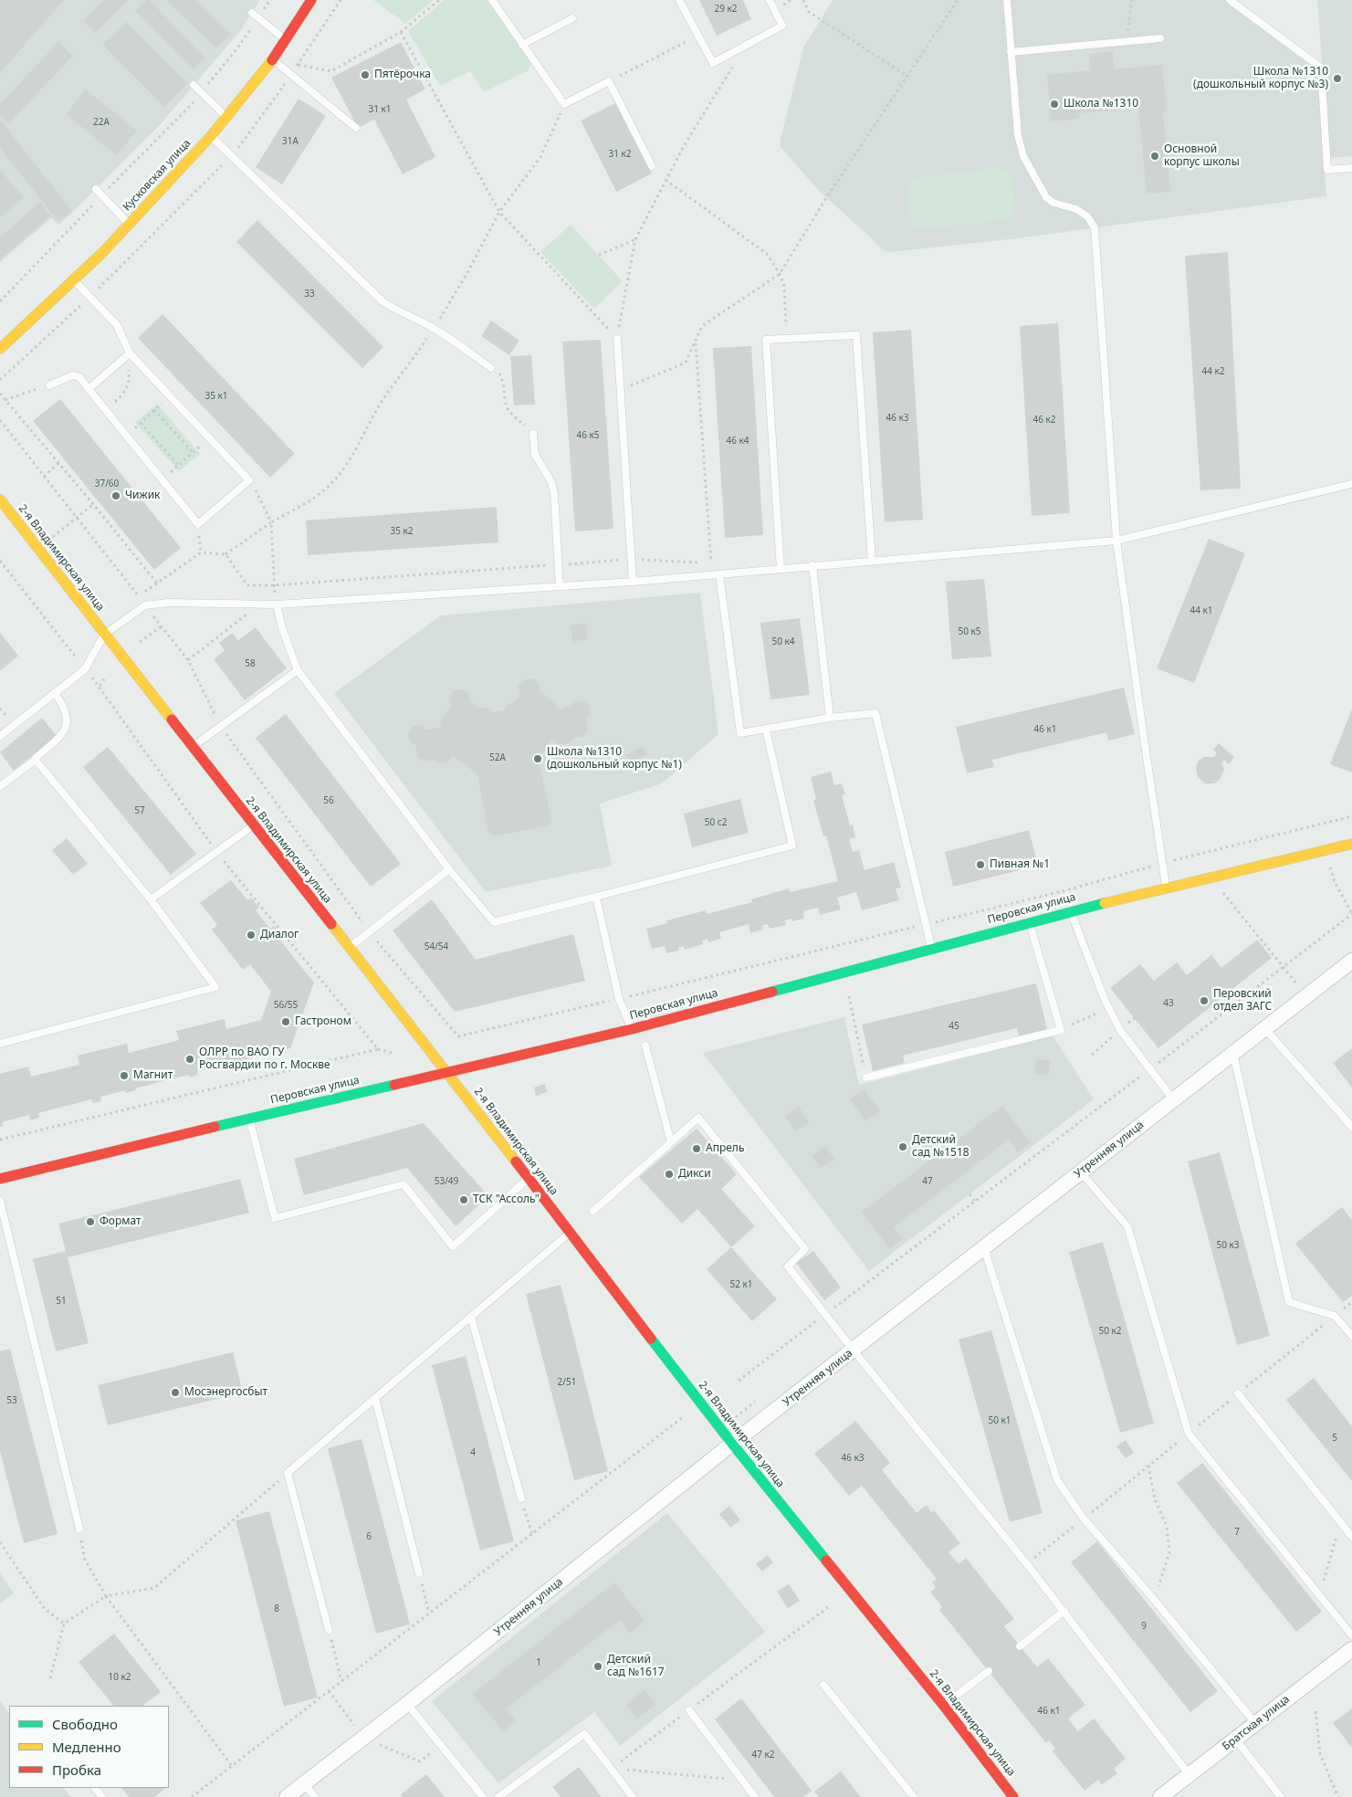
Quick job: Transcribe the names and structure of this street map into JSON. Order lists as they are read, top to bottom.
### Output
{
  "streets": {
    "street": [
      "Кусковская улица",
      "2-я Владимирская улица",
      "Перовская улица",
      "Утренняя улица",
      "Братская улица"
    ]
  },
  "crossings": [
    ["2-я Владимирская улица", "Перовская улица"],
    ["2-я Владимирская улица", "Утренняя улица"]
  ],
  "places": [
    "Пятёрочка",
    "Школа №1310 (дошкольный корпус №3)",
    "Школа №1310",
    "Основной корпус школы",
    "Чижик",
    "Школа №1310 (дошкольный корпус №1)",
    "Пивная №1",
    "Диалог",
    "Перовский отдел ЗАГС",
    "Гастроном",
    "ОЛРР по ВАО ГУ Росгвардии по г. Москве",
    "Магнит",
    "Детский сад №1518",
    "Апрель",
    "Дикси",
    "ТСК \"Ассоль\"",
    "Формат",
    "Мосэнергосбыт",
    "Детский сад №1617"
  ],
  "house_numbers": [
    "29 к2",
    "31 к1",
    "22А",
    "31А",
    "31 к2",
    "33",
    "44 к2",
    "35 к1",
    "46 к3",
    "46 к2",
    "46 к5",
    "46 к4",
    "37/60",
    "35 к2",
    "44 к1",
    "50 к5",
    "50 к4",
    "58",
    "46 к1",
    "52А",
    "56",
    "57",
    "50 с2",
    "54/54",
    "43",
    "56/55",
    "45",
    "53/49",
    "47",
    "50 к3",
    "52 к1",
    "51",
    "50 к2",
    "2/51",
    "53",
    "50 к1",
    "5",
    "4",
    "46 к3",
    "7",
    "6",
    "8",
    "9",
    "1",
    "10 к2",
    "46 к1",
    "47 к2"
  ],
  "legend": ["Свободно", "Медленно", "Пробка"]
}
